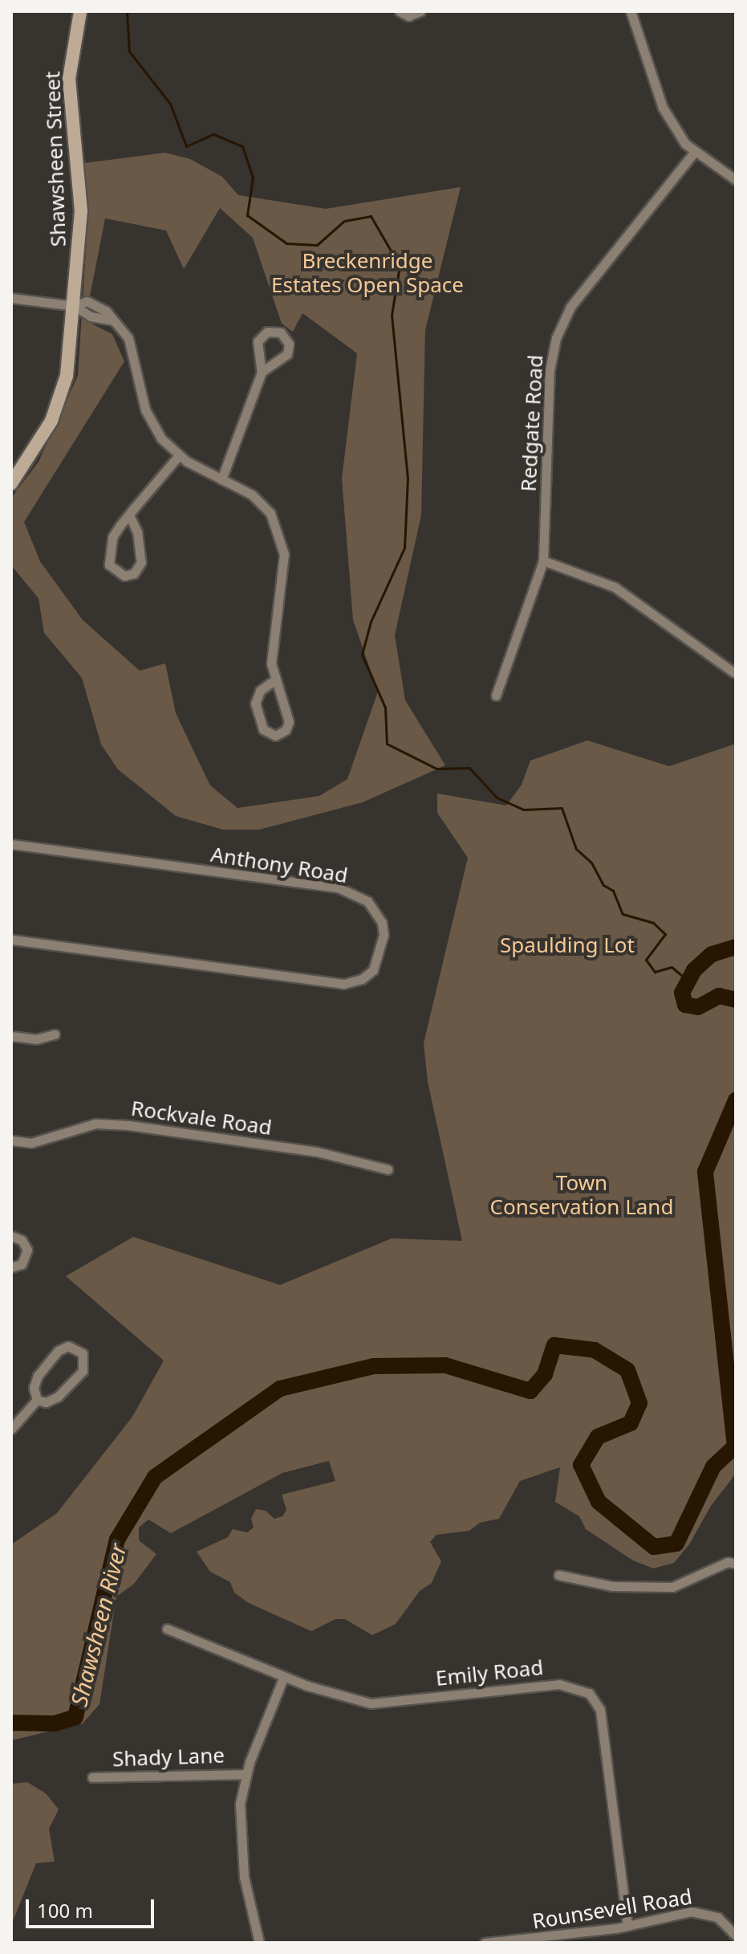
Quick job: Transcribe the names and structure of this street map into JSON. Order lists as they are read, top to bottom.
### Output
{
  "streets": {
    "main road": ["Shawsheen Street"],
    "street": [
      "Redgate Road",
      "Anthony Road",
      "Rockvale Road",
      "Emily Road",
      "Shady Lane",
      "Rounsevell Road"
    ]
  },
  "crossings": [
    ["Emily Road", "Rounsevell Road"]
  ],
  "water": ["Shawsheen River"],
  "parks": ["Breckenridge Estates Open Space", "Spaulding Lot", "Town Conservation Land"],
  "scale_bar": "100 m"
}
